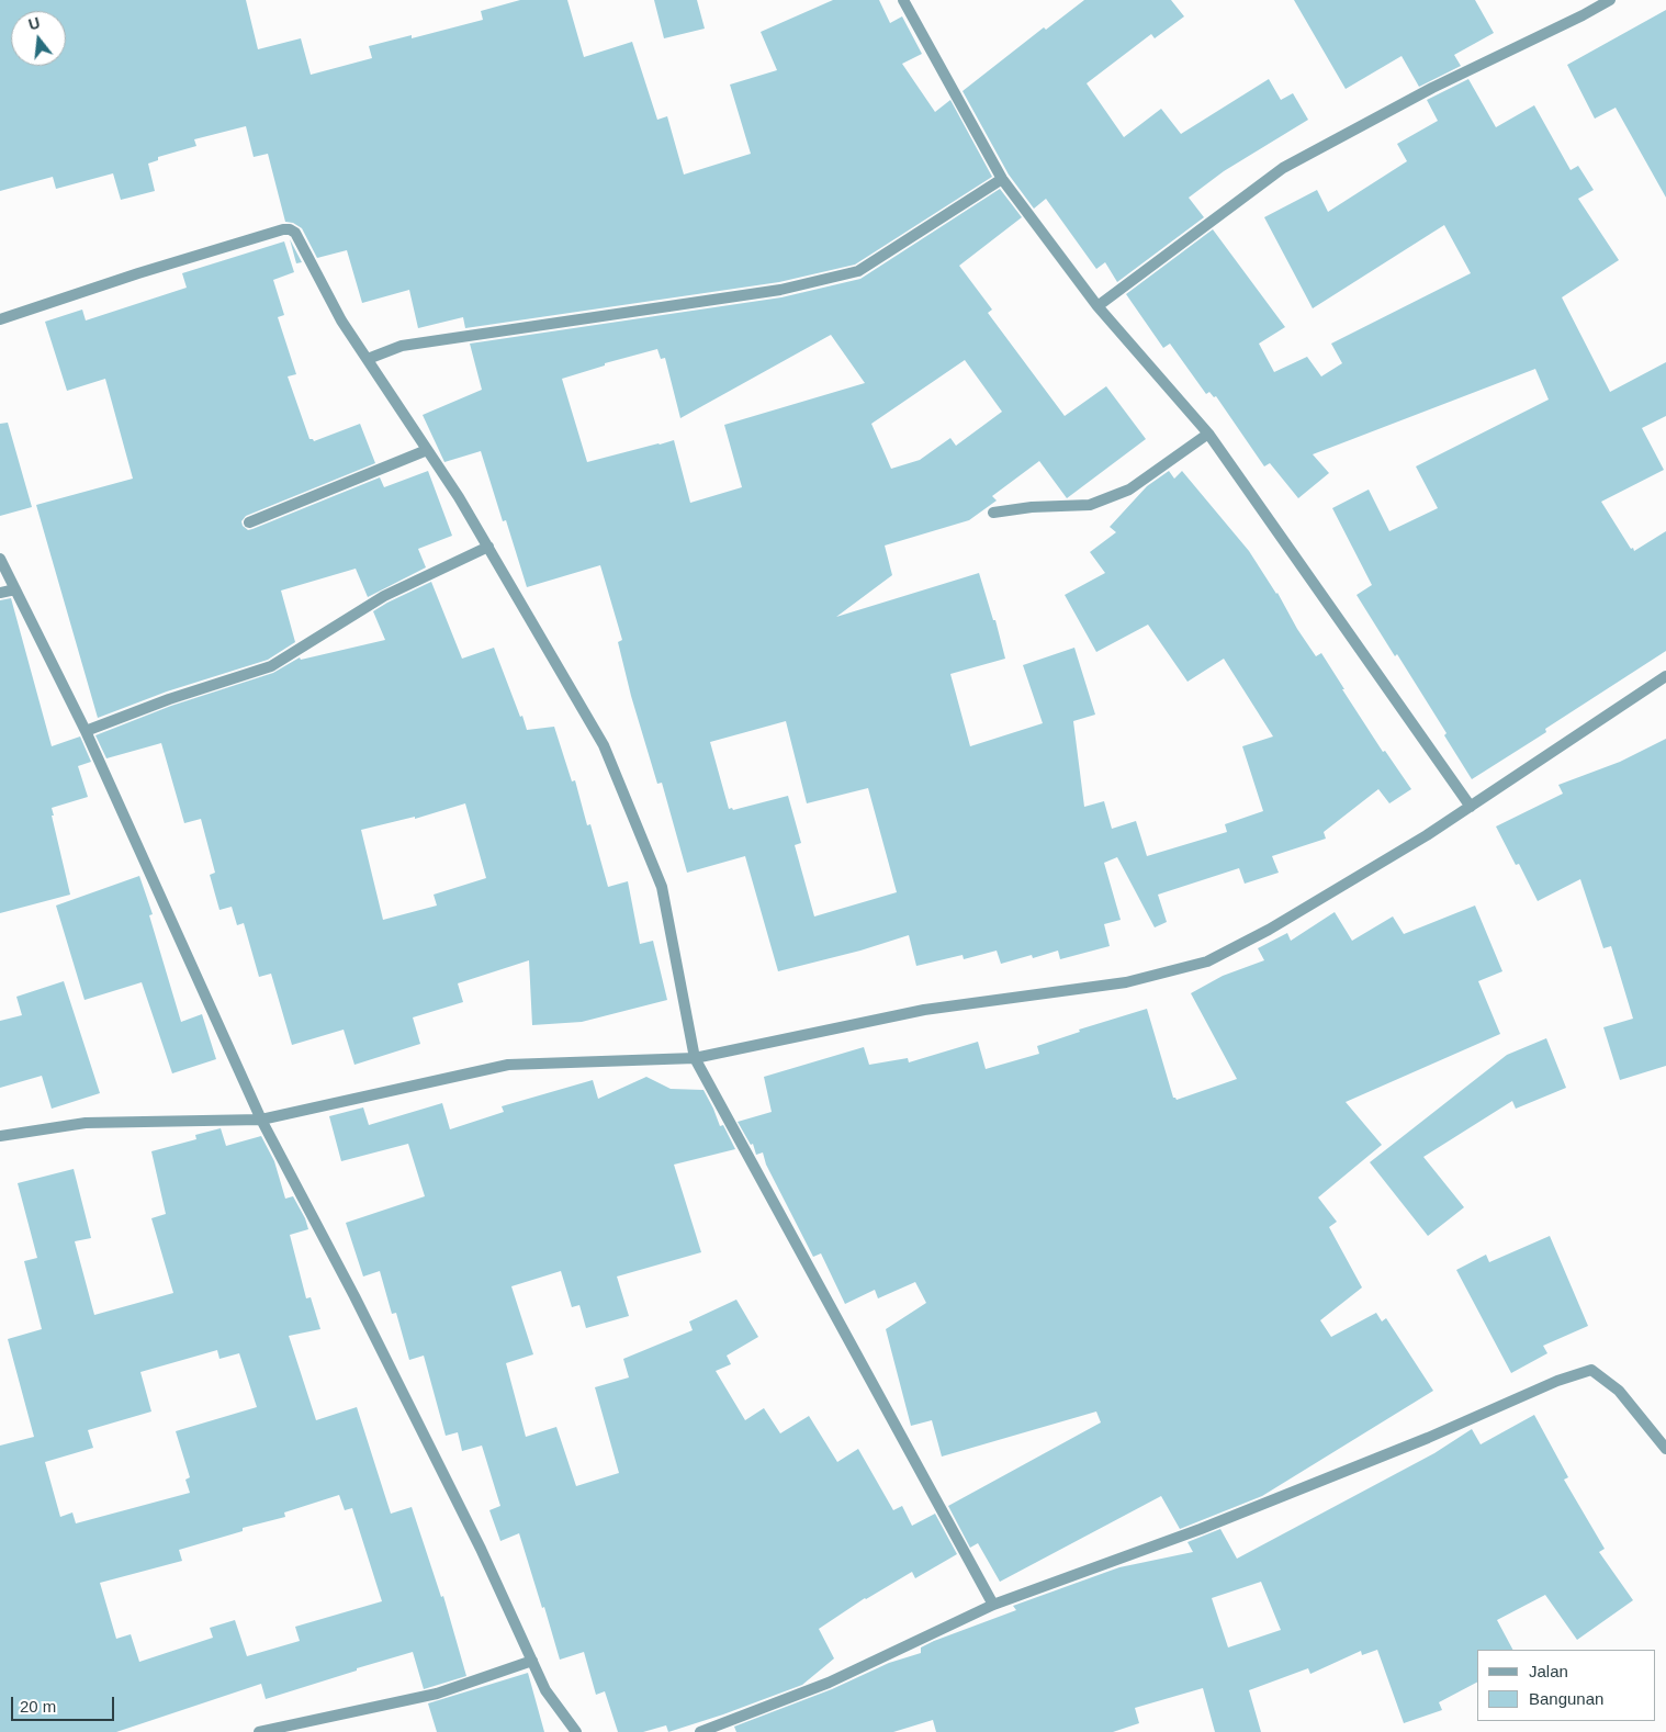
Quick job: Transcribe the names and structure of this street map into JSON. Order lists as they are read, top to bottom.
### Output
{
  "legend": ["Jalan", "Bangunan"],
  "scale_bar": "20 m",
  "north": "top"
}
